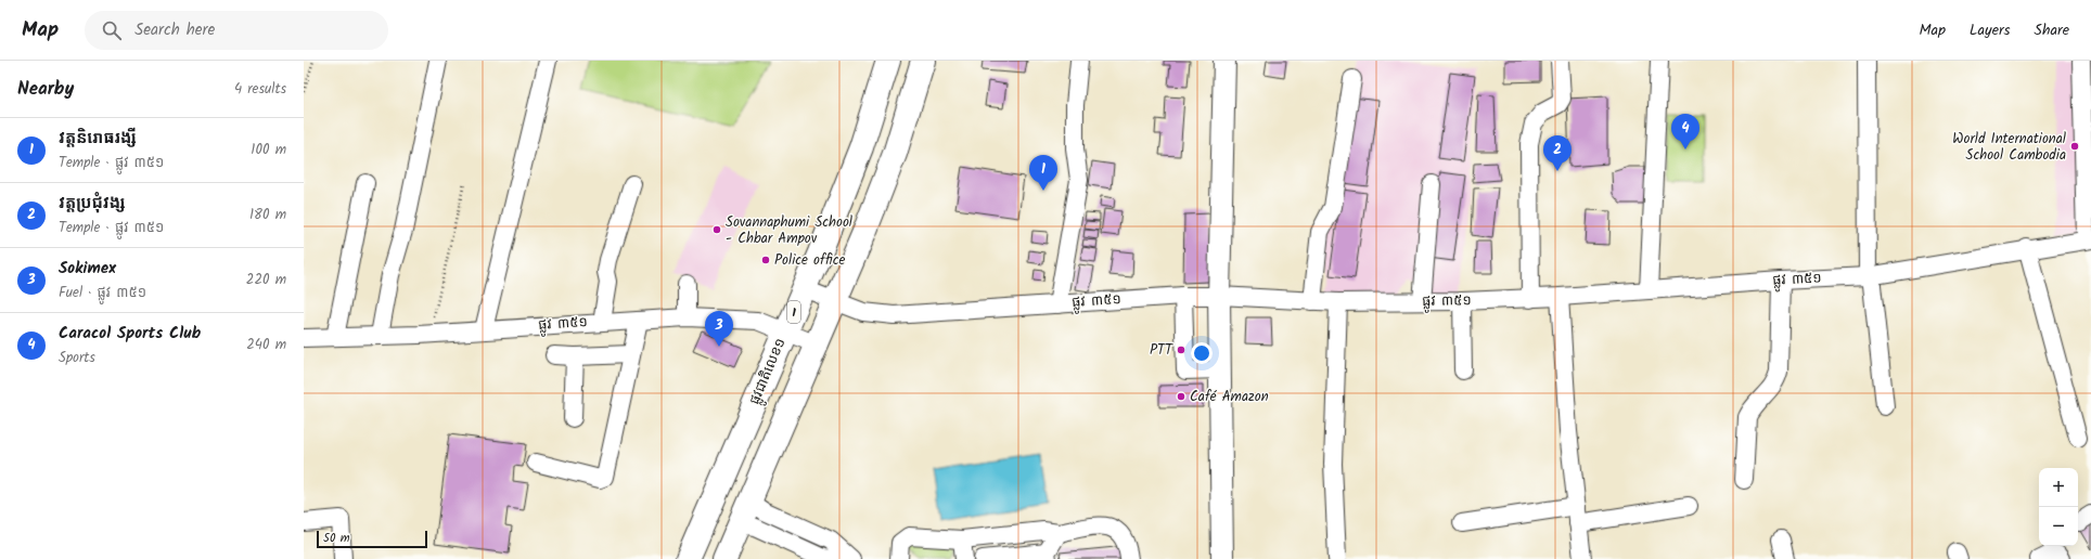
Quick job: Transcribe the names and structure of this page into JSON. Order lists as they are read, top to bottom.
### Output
{
  "streets": {
    "highway": ["1", "ផ្លូវជាតិលេខ១"],
    "street": ["ផ្លូវ ៣៥១"]
  },
  "crossings": [
    ["ផ្លូវ ៣៥១", "ផ្លូវជាតិលេខ១"]
  ],
  "places": [
    "World International School Cambodia",
    "Sovannaphumi School - Chbar Ampov",
    "Police office",
    "PTT",
    "Café Amazon"
  ],
  "scale_bar": "50 m",
  "page": {
    "header": "Map",
    "search": "Search here",
    "nav": ["Map", "Layers", "Share"],
    "heading": ["Nearby", "4 results"],
    "pins": [
      "4",
      "2",
      "1",
      "3"
    ],
    "list": [
      {
        "mark": "1",
        "name": "វត្តនិរោធរង្សី",
        "note": "Temple · ផ្លូវ ៣៥១",
        "value": "100 m"
      },
      {
        "mark": "2",
        "name": "វត្តប្រជុំវង្ស",
        "note": "Temple · ផ្លូវ ៣៥១",
        "value": "180 m"
      },
      {
        "mark": "3",
        "name": "Sokimex",
        "note": "Fuel · ផ្លូវ ៣៥១",
        "value": "220 m"
      },
      {
        "mark": "4",
        "name": "Caracol Sports Club",
        "note": "Sports",
        "value": "240 m"
      }
    ],
    "map_buttons": ["+", "−"],
    "scale": "50 m"
  }
}
